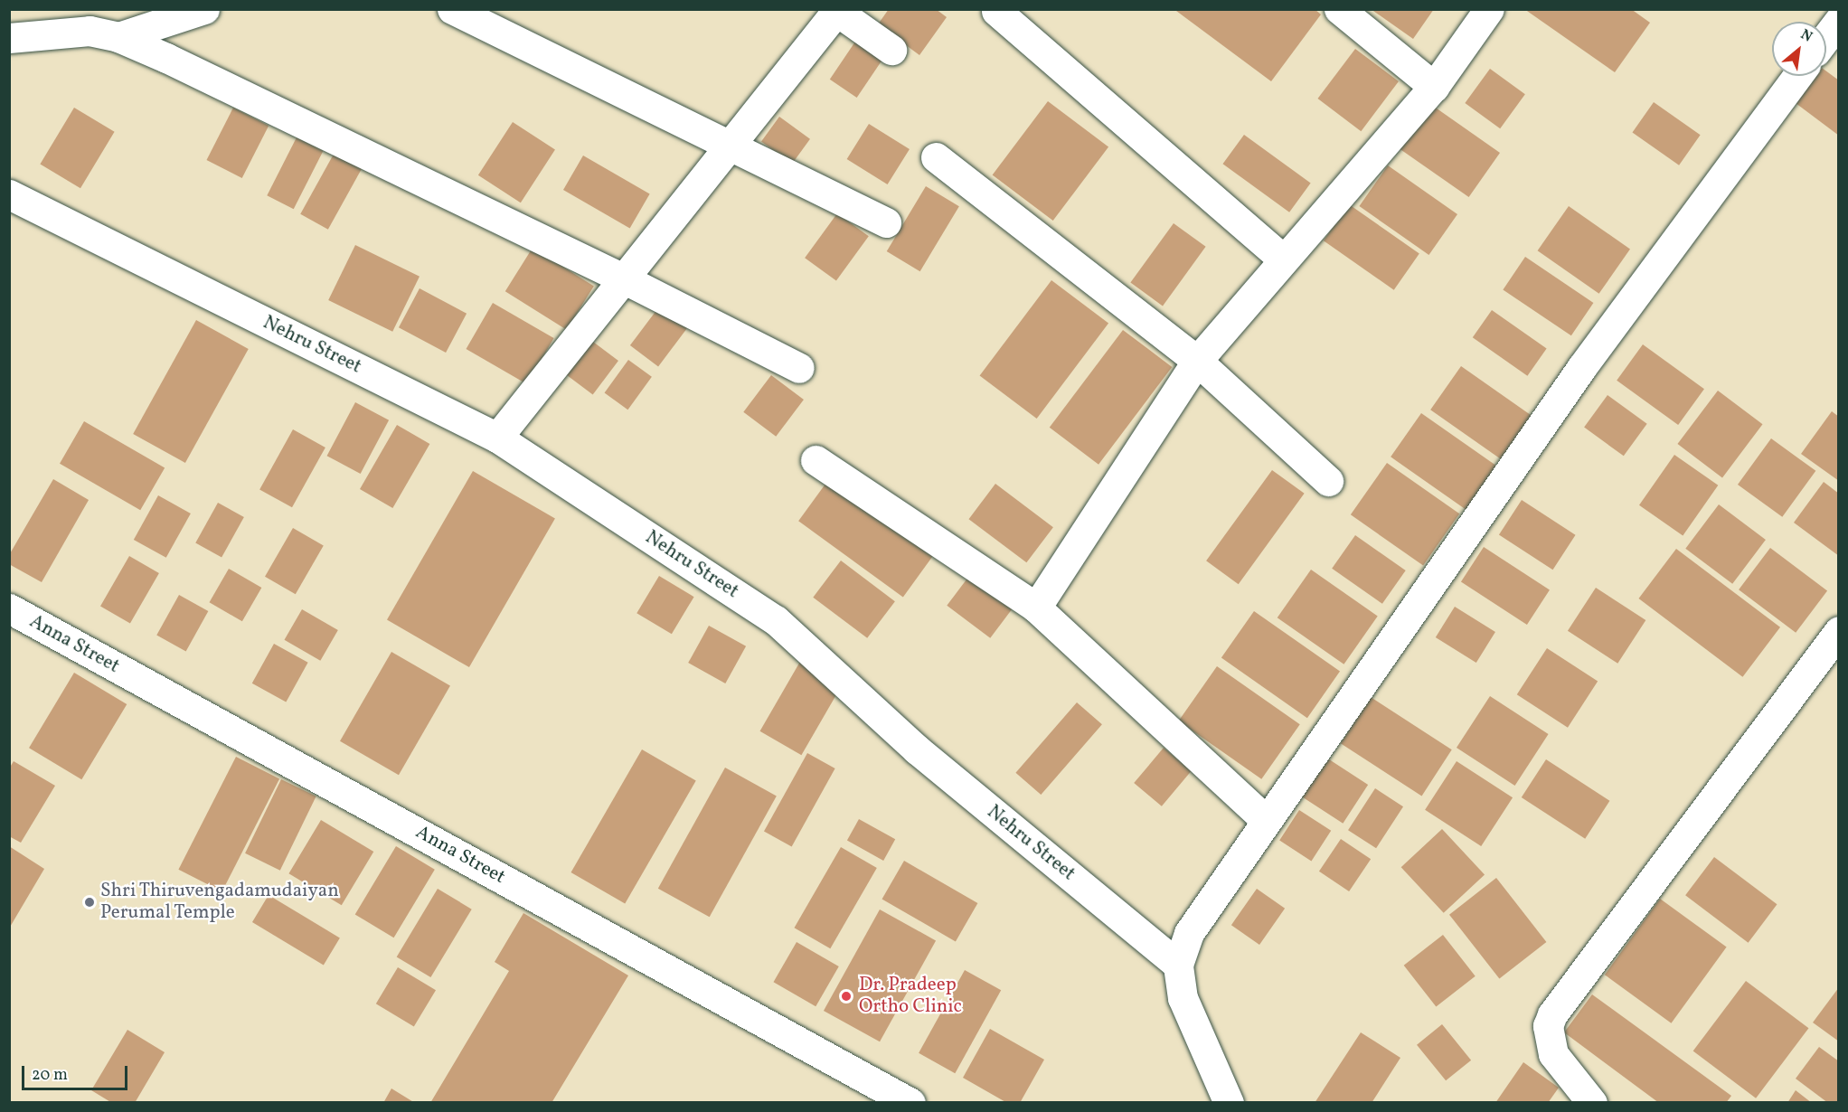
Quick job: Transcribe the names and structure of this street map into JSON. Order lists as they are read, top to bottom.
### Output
{
  "streets": {
    "street": ["Nehru Street", "Anna Street"]
  },
  "places": ["Shri Thiruvengadamudaiyan Perumal Temple", "Dr. Pradeep Ortho Clinic"],
  "scale_bar": "20 m",
  "north": "top right"
}
